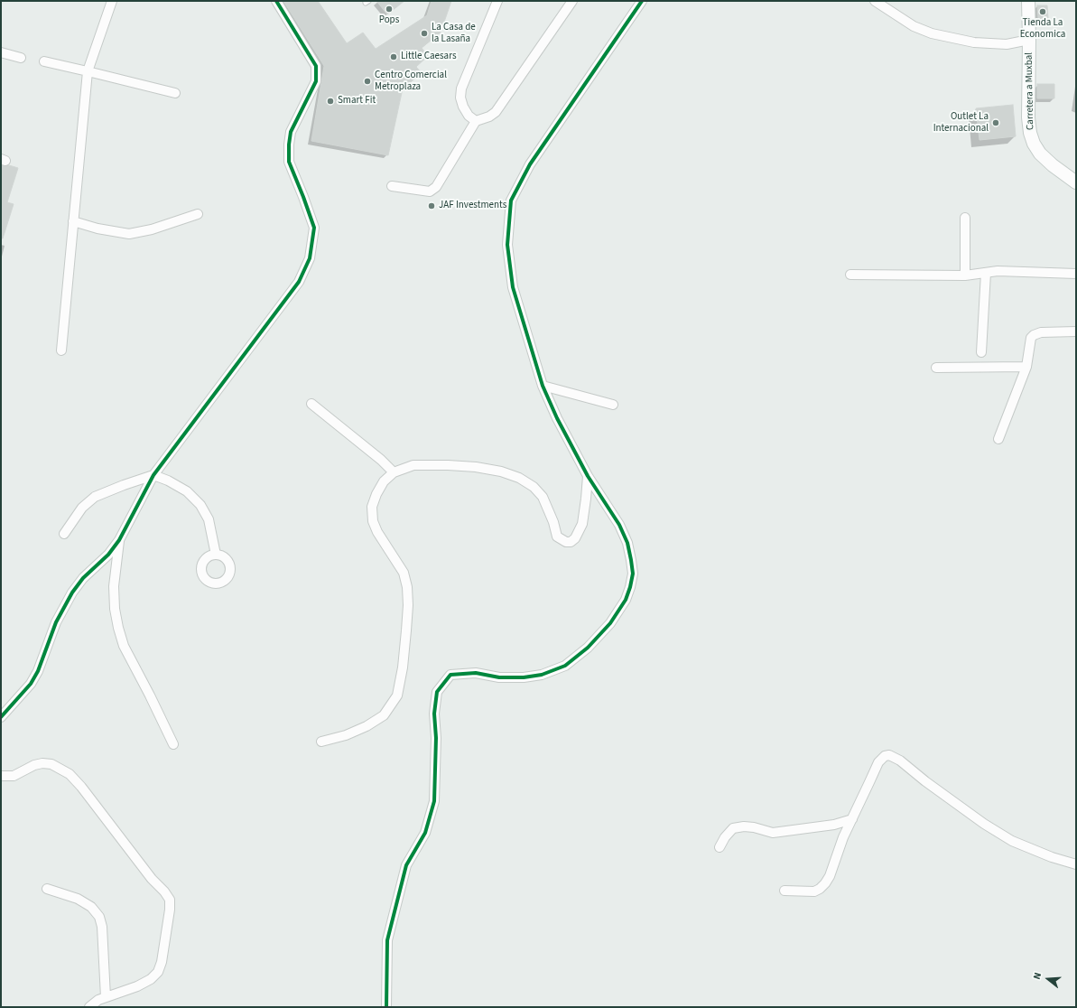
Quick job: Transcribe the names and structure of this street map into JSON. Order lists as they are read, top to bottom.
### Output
{
  "streets": {
    "main road": ["Carretera a Muxbal"]
  },
  "places": [
    "Pops",
    "Tienda La Economica",
    "La Casa de la Lasaña",
    "Little Caesars",
    "Centro Comercial Metroplaza",
    "Smart Fit",
    "Outlet La Internacional",
    "JAF Investments"
  ],
  "north": "left"
}
